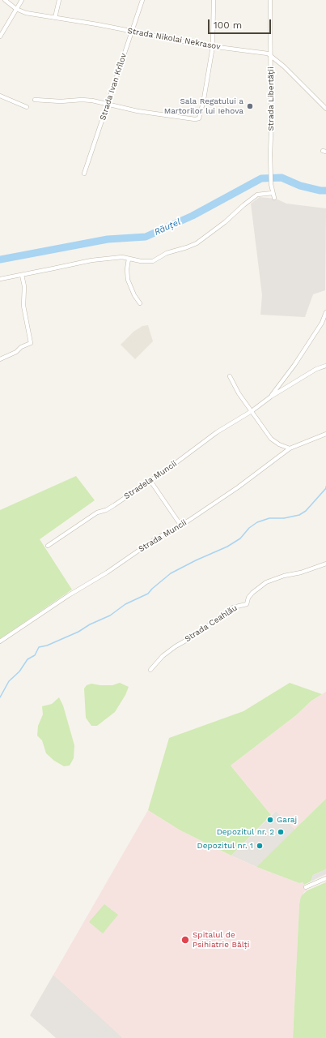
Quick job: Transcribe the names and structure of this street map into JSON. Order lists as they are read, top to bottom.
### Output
{
  "streets": {
    "street": [
      "Strada Nikolai Nekrasov",
      "Strada Ivan Krîlov",
      "Strada Libertății",
      "Stradela Muncii",
      "Strada Muncii",
      "Strada Ceahlău"
    ]
  },
  "crossings": [
    ["Strada Nikolai Nekrasov", "Strada Ivan Krîlov"],
    ["Strada Nikolai Nekrasov", "Strada Libertății"]
  ],
  "water": ["Răuțel"],
  "places": [
    "Sala Regatului a Martorilor lui Iehova",
    "Garaj",
    "Depozitul nr. 2",
    "Depozitul nr. 1",
    "Spitalul de Psihiatrie Bălți"
  ],
  "scale_bar": "100 m"
}
